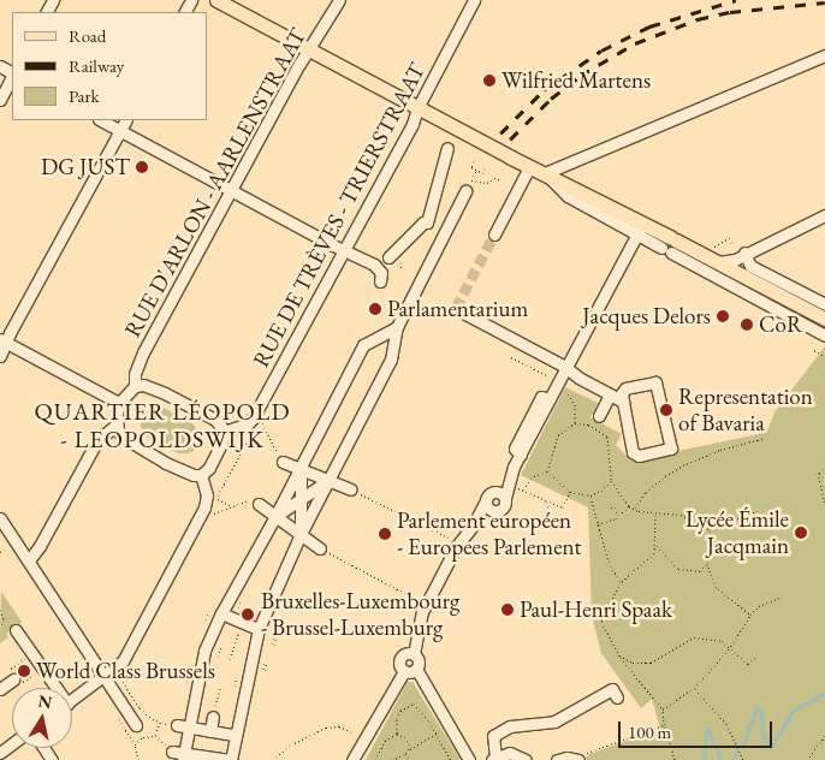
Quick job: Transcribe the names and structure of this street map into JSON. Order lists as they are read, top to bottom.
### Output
{
  "streets": {
    "street": ["RUE D'ARLON - AARLENSTRAAT", "RUE DE TRÈVES - TRIERSTRAAT"]
  },
  "districts": ["QUARTIER LÉOPOLD - LEOPOLDSWIJK"],
  "places": [
    "Wilfried Martens",
    "DG JUST",
    "Parlamentarium",
    "Jacques Delors",
    "CoR",
    "Representation of Bavaria",
    "Lycée Émile Jacqmain",
    "Parlement européen - Europees Parlement",
    "Paul-Henri Spaak",
    "Bruxelles-Luxembourg - Brussel-Luxemburg",
    "World Class Brussels"
  ],
  "legend": ["Road", "Railway", "Park"],
  "scale_bar": "100 m",
  "north": "top"
}
